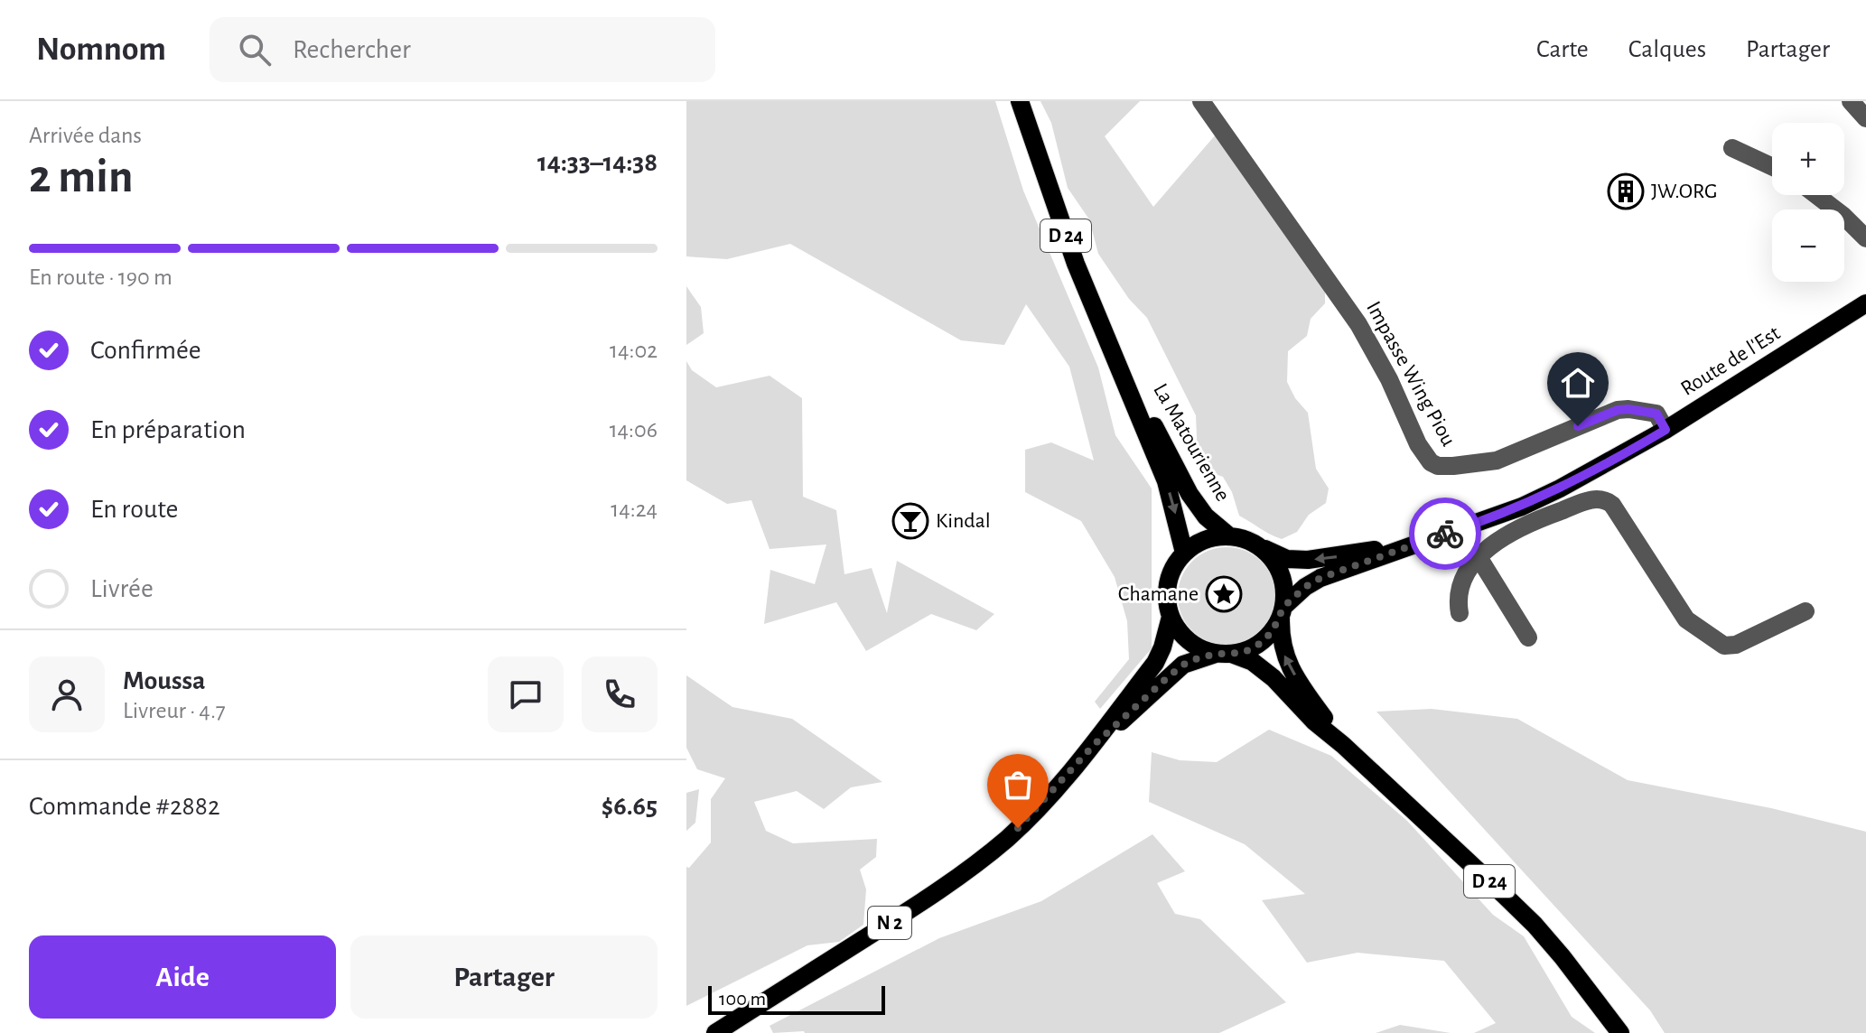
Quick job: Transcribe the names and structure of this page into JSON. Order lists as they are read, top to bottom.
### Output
{
  "streets": {
    "main road": [
      "D 24",
      "Route de l'Est",
      "La Matourienne",
      "N 2"
    ],
    "street": ["Impasse Wing Piou"]
  },
  "crossings": [
    ["D 24", "Route de l'Est"],
    ["D 24", "La Matourienne"],
    ["D 24", "N 2"],
    ["Route de l'Est", "Impasse Wing Piou"],
    ["Route de l'Est", "La Matourienne"],
    ["Route de l'Est", "N 2"],
    ["La Matourienne", "N 2"]
  ],
  "places": {
    "building": ["JW.ORG"],
    "bar": ["Kindal"],
    "place": ["Chamane"]
  },
  "scale_bar": "100 m",
  "page": {
    "header": "Nomnom",
    "search": "Rechercher",
    "nav": ["Carte", "Calques", "Partager"],
    "heading": ["2 min", "Arrivée dans", "14:33–14:38"],
    "panel": [
      "Moussa",
      "Livreur · 4.7",
      "Commande #2882",
      "$6.65"
    ],
    "map_buttons": ["+", "−"],
    "bar": "En route · 190 m",
    "list": [
      ["Confirmée", "14:02"],
      ["En préparation", "14:06"],
      ["En route", "14:24"],
      "Livrée"
    ],
    "buttons": ["Aide", "Partager"],
    "scale": "100 m"
  }
}
